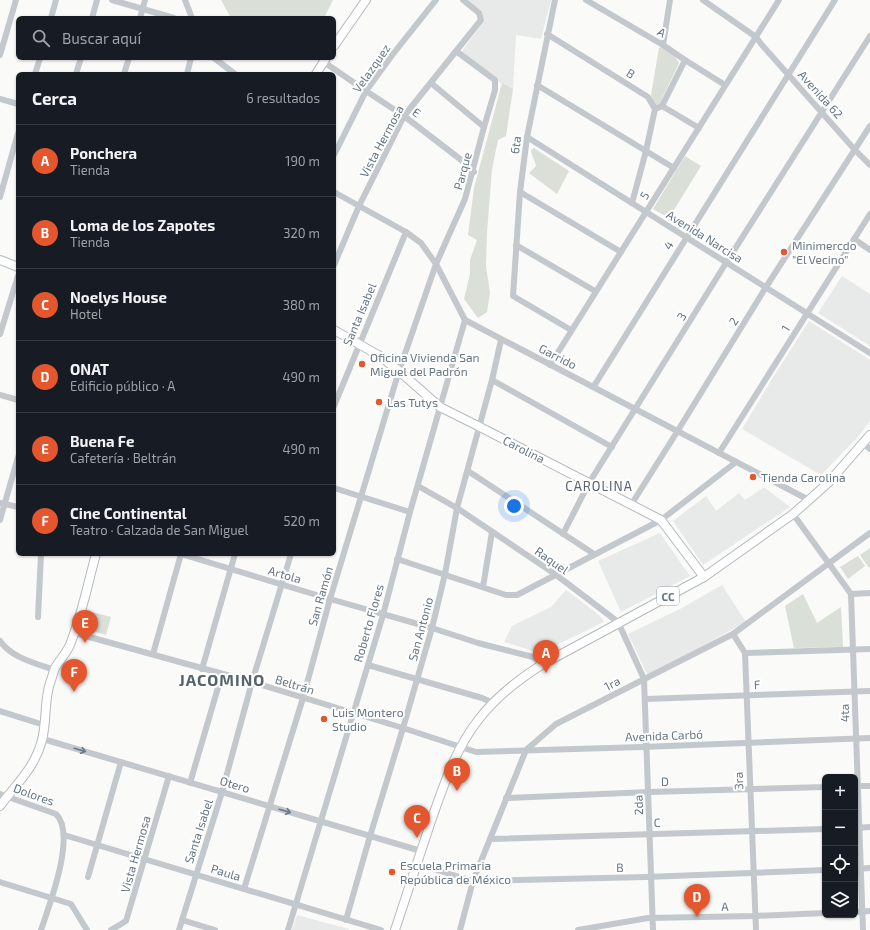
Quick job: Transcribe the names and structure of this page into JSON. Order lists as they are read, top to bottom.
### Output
{
  "streets": {
    "main road": ["Carolina", "CC"],
    "street": [
      "A",
      "Velazquez",
      "B",
      "Avenida 62",
      "E",
      "Vista Hermosa",
      "6ta",
      "Parque",
      "5",
      "Avenida Narcisa",
      "4",
      "Santa Isabel",
      "3",
      "2",
      "1",
      "Garrido",
      "Raquel",
      "Artola",
      "San Ramón",
      "Roberto Flores",
      "San Antonio",
      "1ra",
      "Beltrán",
      "F",
      "4ta",
      "Avenida Carbó",
      "D",
      "3ra",
      "Otero",
      "Dolores",
      "2da",
      "C",
      "Paula"
    ]
  },
  "crossings": [
    ["A", "5"],
    ["A", "3ra"],
    ["A", "2da"],
    ["Velazquez", "E"],
    ["B", "6ta"],
    ["B", "CC"],
    ["B", "1ra"],
    ["B", "3ra"],
    ["B", "2da"],
    ["Avenida 62", "5"],
    ["Avenida 62", "4"],
    ["Avenida 62", "3"],
    ["Avenida 62", "2"],
    ["E", "Vista Hermosa"],
    ["E", "Parque"],
    ["Vista Hermosa", "Parque"],
    ["Vista Hermosa", "Otero"],
    ["Vista Hermosa", "Paula"],
    ["6ta", "5"],
    ["6ta", "Avenida Narcisa"],
    ["Parque", "San Ramón"],
    ["5", "Avenida Narcisa"],
    ["5", "Garrido"],
    ["Avenida Narcisa", "4"],
    ["Avenida Narcisa", "3"],
    ["Avenida Narcisa", "2"],
    ["Avenida Narcisa", "1"],
    ["4", "Garrido"],
    ["Santa Isabel", "Carolina"],
    ["Santa Isabel", "Artola"],
    ["Santa Isabel", "Beltrán"],
    ["Santa Isabel", "Otero"],
    ["Santa Isabel", "Paula"],
    ["3", "Garrido"],
    ["3", "Carolina"],
    ["2", "Garrido"],
    ["2", "Carolina"],
    ["1", "Garrido"],
    ["Garrido", "CC"],
    ["Garrido", "Roberto Flores"],
    ["Garrido", "San Antonio"],
    ["Carolina", "San Ramón"],
    ["Carolina", "CC"],
    ["Carolina", "Roberto Flores"],
    ["Carolina", "San Antonio"],
    ["Raquel", "CC"],
    ["Raquel", "Roberto Flores"],
    ["Raquel", "San Antonio"],
    ["Raquel", "1ra"],
    ["Raquel", "2da"],
    ["Artola", "San Ramón"],
    ["Artola", "CC"],
    ["Artola", "Roberto Flores"],
    ["Artola", "San Antonio"],
    ["San Ramón", "Beltrán"],
    ["San Ramón", "Otero"],
    ["San Ramón", "Paula"],
    ["CC", "Beltrán"],
    ["CC", "Avenida Carbó"],
    ["CC", "Otero"],
    ["Roberto Flores", "Beltrán"],
    ["Roberto Flores", "Otero"],
    ["Roberto Flores", "Paula"],
    ["San Antonio", "Beltrán"],
    ["San Antonio", "Otero"],
    ["San Antonio", "Paula"],
    ["1ra", "Avenida Carbó"],
    ["1ra", "D"],
    ["1ra", "3ra"],
    ["1ra", "2da"],
    ["1ra", "C"],
    ["Beltrán", "Avenida Carbó"],
    ["F", "4ta"],
    ["F", "3ra"],
    ["F", "2da"],
    ["4ta", "Avenida Carbó"],
    ["Avenida Carbó", "3ra"],
    ["Avenida Carbó", "2da"],
    ["D", "3ra"],
    ["D", "2da"],
    ["3ra", "C"],
    ["Dolores", "Paula"],
    ["2da", "C"]
  ],
  "districts": ["CAROLINA", "JACOMINO"],
  "places": [
    "Minimercdo \"El Vecino\"",
    "Oficina Vivienda San Miguel del Padrón",
    "Las Tutys",
    "Tienda Carolina",
    "Luis Montero Studio",
    "Escuela Primaria República de México"
  ],
  "page": {
    "search": "Buscar aquí",
    "heading": ["Cerca", "6 resultados"],
    "list": [
      {
        "mark": "A",
        "name": "Ponchera",
        "note": "Tienda",
        "value": "190 m"
      },
      {
        "mark": "B",
        "name": "Loma de los Zapotes",
        "note": "Tienda",
        "value": "320 m"
      },
      {
        "mark": "C",
        "name": "Noelys House",
        "note": "Hotel",
        "value": "380 m"
      },
      {
        "mark": "D",
        "name": "ONAT",
        "note": "Edificio público · A",
        "value": "490 m"
      },
      {
        "mark": "E",
        "name": "Buena Fe",
        "note": "Cafetería · Beltrán",
        "value": "490 m"
      },
      {
        "mark": "F",
        "name": "Cine Continental",
        "note": "Teatro · Calzada de San Miguel",
        "value": "520 m"
      }
    ],
    "pins": [
      "E",
      "A",
      "F",
      "B",
      "C",
      "D"
    ],
    "map_buttons": ["+", "−"]
  }
}
